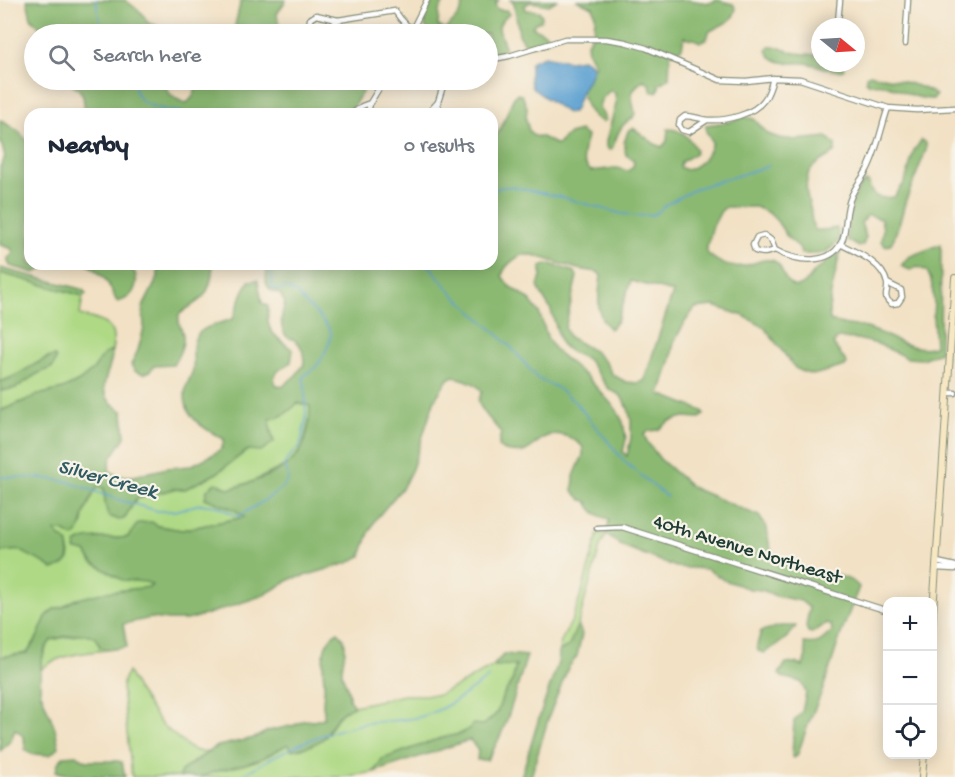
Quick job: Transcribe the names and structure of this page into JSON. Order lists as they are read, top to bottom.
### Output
{
  "streets": {
    "street": ["40th Avenue Northeast"]
  },
  "water": ["Silver Creek"],
  "north": "right",
  "page": {
    "search": "Search here",
    "heading": ["Nearby", "0 results"],
    "map_buttons": ["+", "−"]
  }
}
